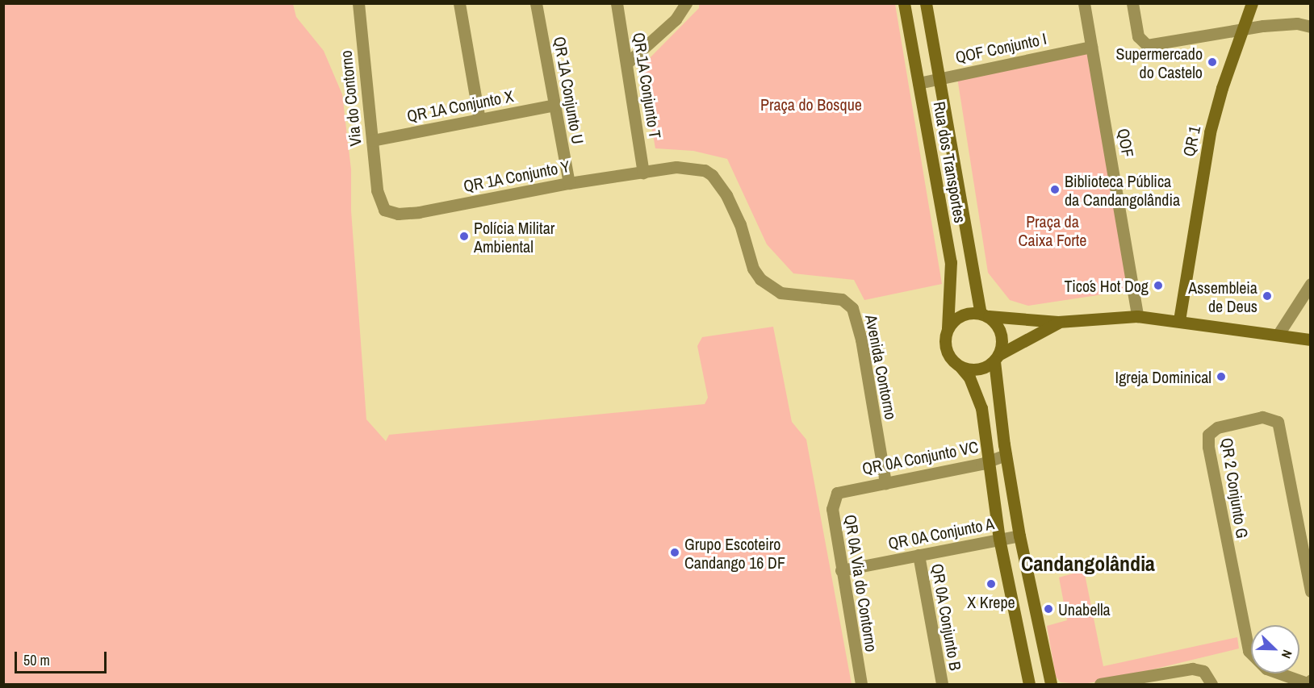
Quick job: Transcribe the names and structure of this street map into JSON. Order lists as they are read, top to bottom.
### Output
{
  "streets": {
    "street": [
      "QOF Conjunto I",
      "QR 1A Conjunto T",
      "QR 1A Conjunto U",
      "Via do Contorno",
      "QR 1A Conjunto X",
      "QR 1",
      "QOF",
      "Rua dos Transportes",
      "QR 1A Conjunto Y",
      "Avenida Contorno",
      "QR 0A Conjunto VC",
      "QR 2 Conjunto G",
      "QR 0A Conjunto A",
      "QR 0A Via do Contorno",
      "QR 0A Conjunto B"
    ]
  },
  "crossings": [
    ["QOF Conjunto I", "QOF"],
    ["QOF Conjunto I", "Rua dos Transportes"],
    ["QR 1A Conjunto T", "QR 1A Conjunto Y"],
    ["QR 1A Conjunto U", "QR 1A Conjunto X"],
    ["QR 1A Conjunto U", "QR 1A Conjunto Y"],
    ["Via do Contorno", "QR 1A Conjunto X"],
    ["Via do Contorno", "QR 1A Conjunto Y"],
    ["QR 1A Conjunto Y", "Avenida Contorno"],
    ["Avenida Contorno", "QR 0A Conjunto VC"],
    ["QR 0A Conjunto VC", "QR 0A Via do Contorno"],
    ["QR 0A Conjunto A", "QR 0A Via do Contorno"],
    ["QR 0A Conjunto A", "QR 0A Conjunto B"]
  ],
  "districts": ["Candangolândia"],
  "parks": ["Praça do Bosque", "Praça da Caixa Forte"],
  "places": [
    "Supermercado do Castelo",
    "Biblioteca Pública da Candangolândia",
    "Polícia Militar Ambiental",
    "Tico´s Hot Dog",
    "Assembleia de Deus",
    "Igreja Dominical",
    "Grupo Escoteiro Candango 16 DF",
    "X Krepe",
    "Unabella"
  ],
  "scale_bar": "50 m",
  "north": "bottom right"
}
